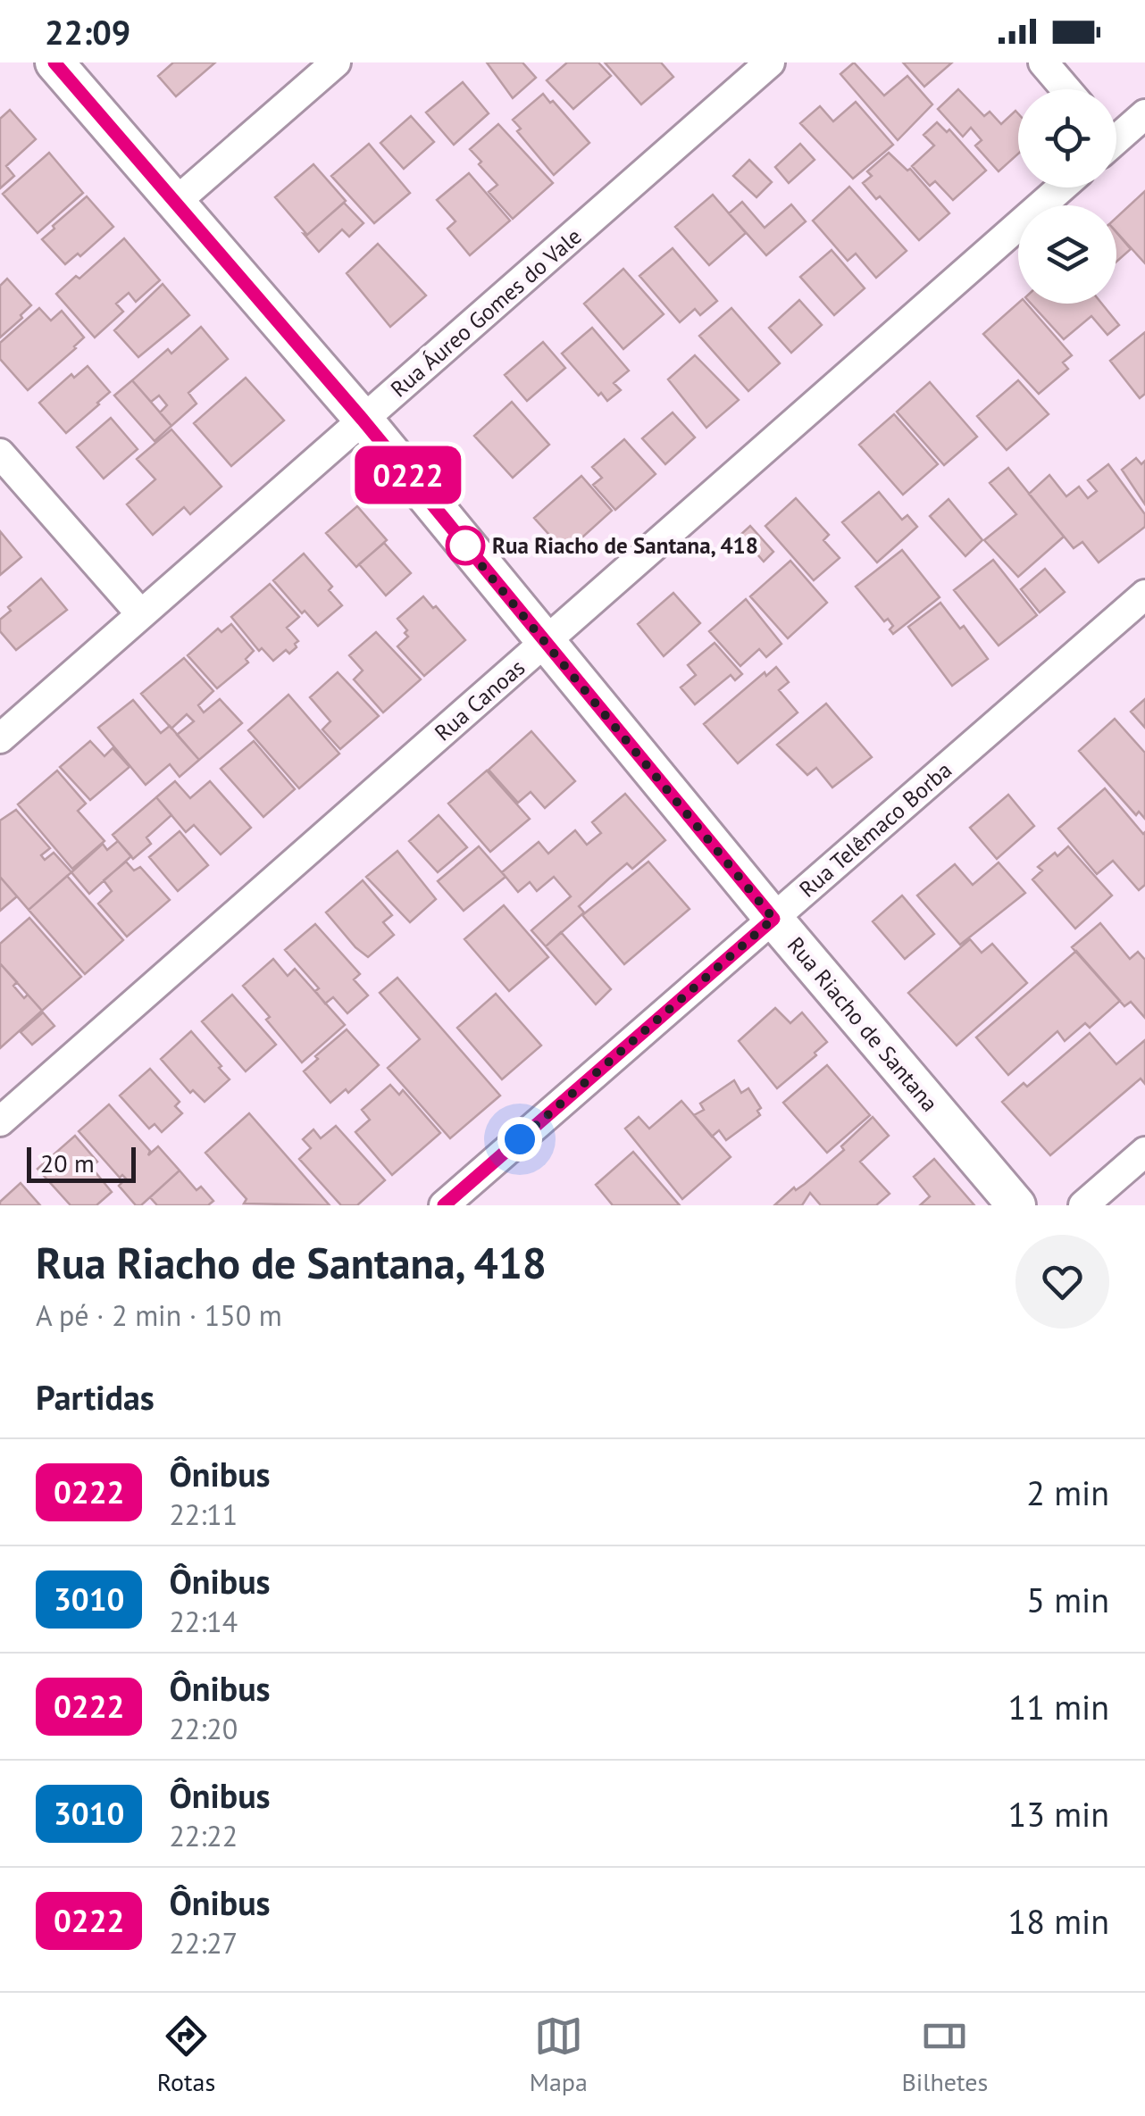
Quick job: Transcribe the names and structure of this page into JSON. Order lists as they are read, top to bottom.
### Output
{
  "streets": {
    "street": [
      "Rua Áureo Gomes do Vale",
      "Rua Canoas",
      "Rua Telêmaco Borba",
      "Rua Riacho de Santana"
    ]
  },
  "crossings": [
    ["Rua Áureo Gomes do Vale", "Rua Riacho de Santana"],
    ["Rua Canoas", "Rua Riacho de Santana"],
    ["Rua Telêmaco Borba", "Rua Riacho de Santana"]
  ],
  "places": ["Rua Riacho de Santana, 418"],
  "lines": ["bus line 0222"],
  "scale_bar": "20 m",
  "page": {
    "status": "22:09",
    "on_map": "0222",
    "scale": "20 m",
    "heading": [
      ["Rua Riacho de Santana, 418", "A pé · 2 min · 150 m"],
      "Partidas"
    ],
    "list": [
      {
        "mark": "0222",
        "name": "Ônibus",
        "note": "22:11",
        "value": "2 min"
      },
      {
        "mark": "3010",
        "name": "Ônibus",
        "note": "22:14",
        "value": "5 min"
      },
      {
        "mark": "0222",
        "name": "Ônibus",
        "note": "22:20",
        "value": "11 min"
      },
      {
        "mark": "3010",
        "name": "Ônibus",
        "note": "22:22",
        "value": "13 min"
      },
      {
        "mark": "0222",
        "name": "Ônibus",
        "note": "22:27",
        "value": "18 min"
      }
    ],
    "tabs": ["Rotas", "Mapa", "Bilhetes"]
  }
}
